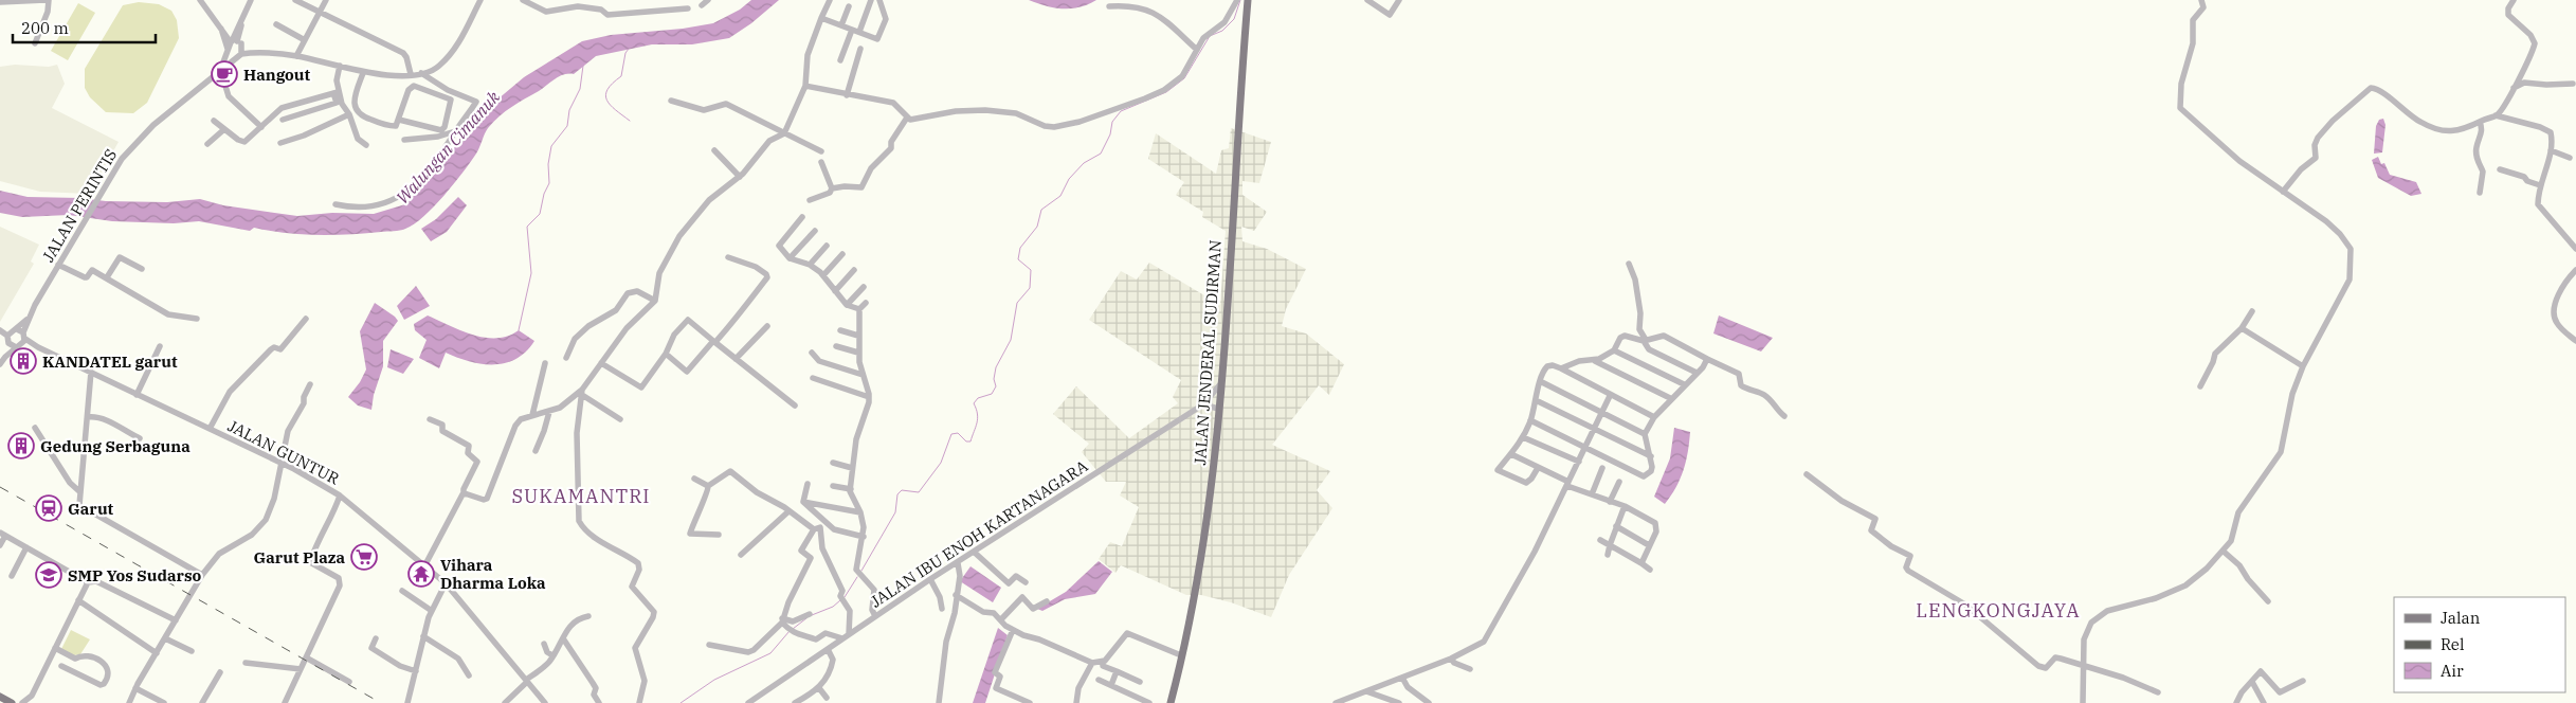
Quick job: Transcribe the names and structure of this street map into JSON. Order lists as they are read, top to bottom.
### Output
{
  "streets": {
    "main road": ["JALAN JENDERAL SUDIRMAN"],
    "street": ["JALAN PERINTIS", "JALAN GUNTUR", "JALAN IBU ENOH KARTANAGARA"]
  },
  "crossings": [
    ["JALAN PERINTIS", "JALAN GUNTUR"],
    ["JALAN JENDERAL SUDIRMAN", "JALAN IBU ENOH KARTANAGARA"]
  ],
  "districts": ["SUKAMANTRI", "LENGKONGJAYA"],
  "water": ["Walungan Cimanuk"],
  "places": {
    "cafe": ["Hangout"],
    "building": ["KANDATEL garut", "Gedung Serbaguna"],
    "station": ["Garut"],
    "supermarket": ["Garut Plaza"],
    "temple": ["Vihara Dharma Loka"],
    "school or university": ["SMP Yos Sudarso"]
  },
  "legend": ["Jalan", "Rel", "Air"],
  "scale_bar": "200 m"
}
